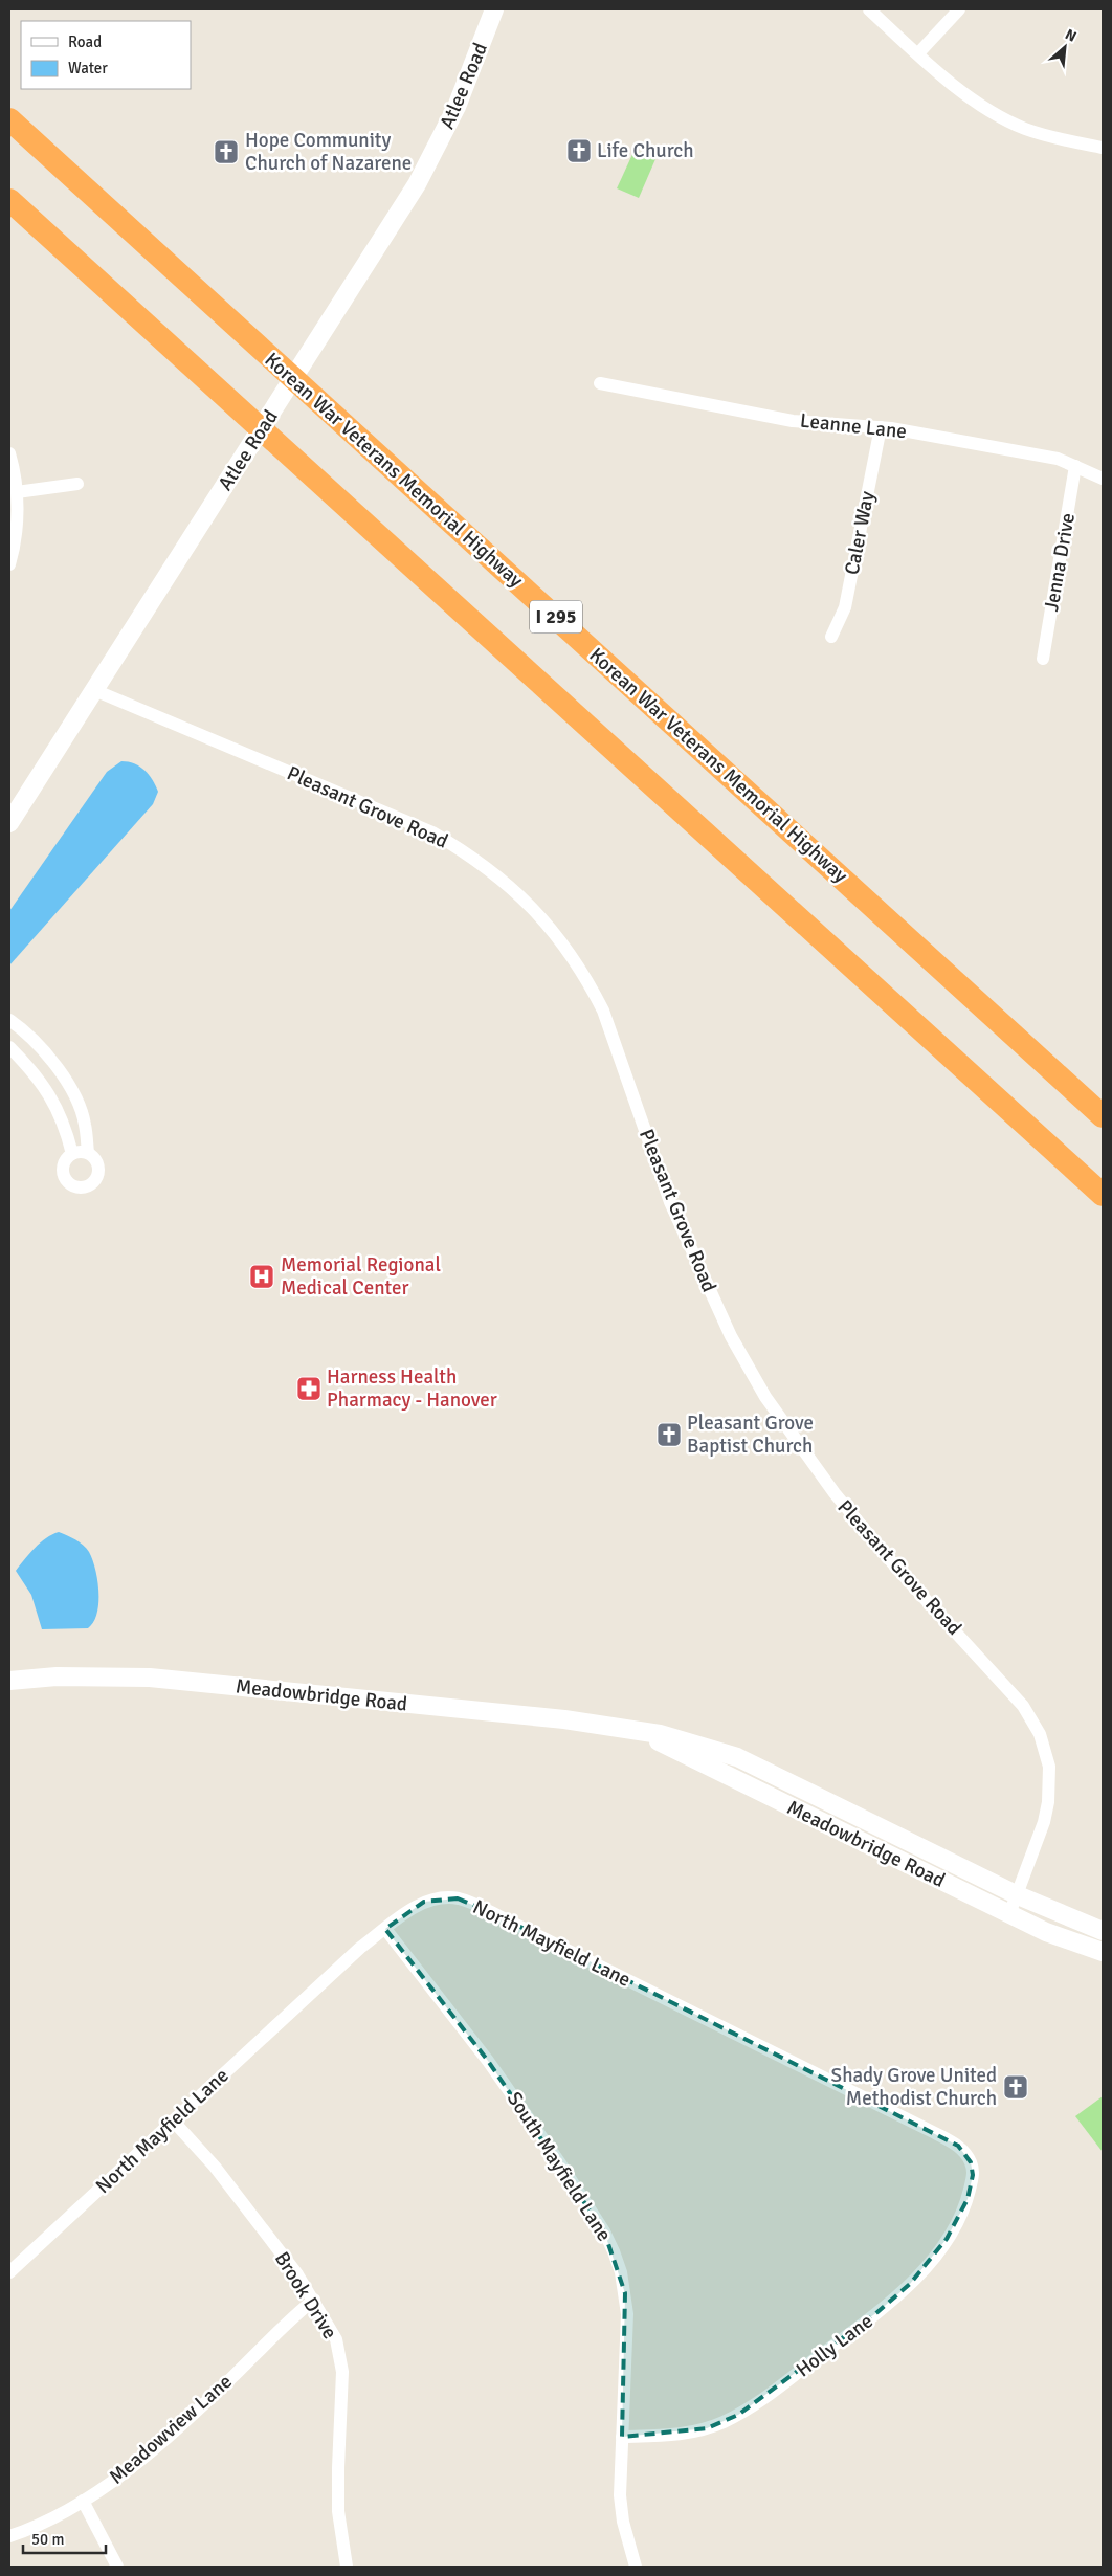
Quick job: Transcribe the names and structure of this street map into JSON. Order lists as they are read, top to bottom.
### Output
{
  "streets": {
    "highway": ["Korean War Veterans Memorial Highway", "I 295"],
    "main road": ["Atlee Road", "Meadowbridge Road"],
    "street": [
      "Leanne Lane",
      "Caler Way",
      "Jenna Drive",
      "Pleasant Grove Road",
      "North Mayfield Lane",
      "South Mayfield Lane",
      "Brook Drive",
      "Holly Lane",
      "Meadowview Lane"
    ]
  },
  "crossings": [
    ["Atlee Road", "Pleasant Grove Road"],
    ["Leanne Lane", "Caler Way"],
    ["Leanne Lane", "Jenna Drive"],
    ["Pleasant Grove Road", "Meadowbridge Road"],
    ["North Mayfield Lane", "South Mayfield Lane"],
    ["North Mayfield Lane", "Brook Drive"],
    ["North Mayfield Lane", "Holly Lane"],
    ["South Mayfield Lane", "Holly Lane"],
    ["Brook Drive", "Meadowview Lane"]
  ],
  "places": {
    "church": [
      "Life Church",
      "Hope Community Church of Nazarene",
      "Pleasant Grove Baptist Church",
      "Shady Grove United Methodist Church"
    ],
    "hospital": ["Memorial Regional Medical Center"],
    "pharmacy": ["Harness Health Pharmacy - Hanover"]
  },
  "legend": ["Road", "Water"],
  "scale_bar": "50 m",
  "north": "top right"
}
